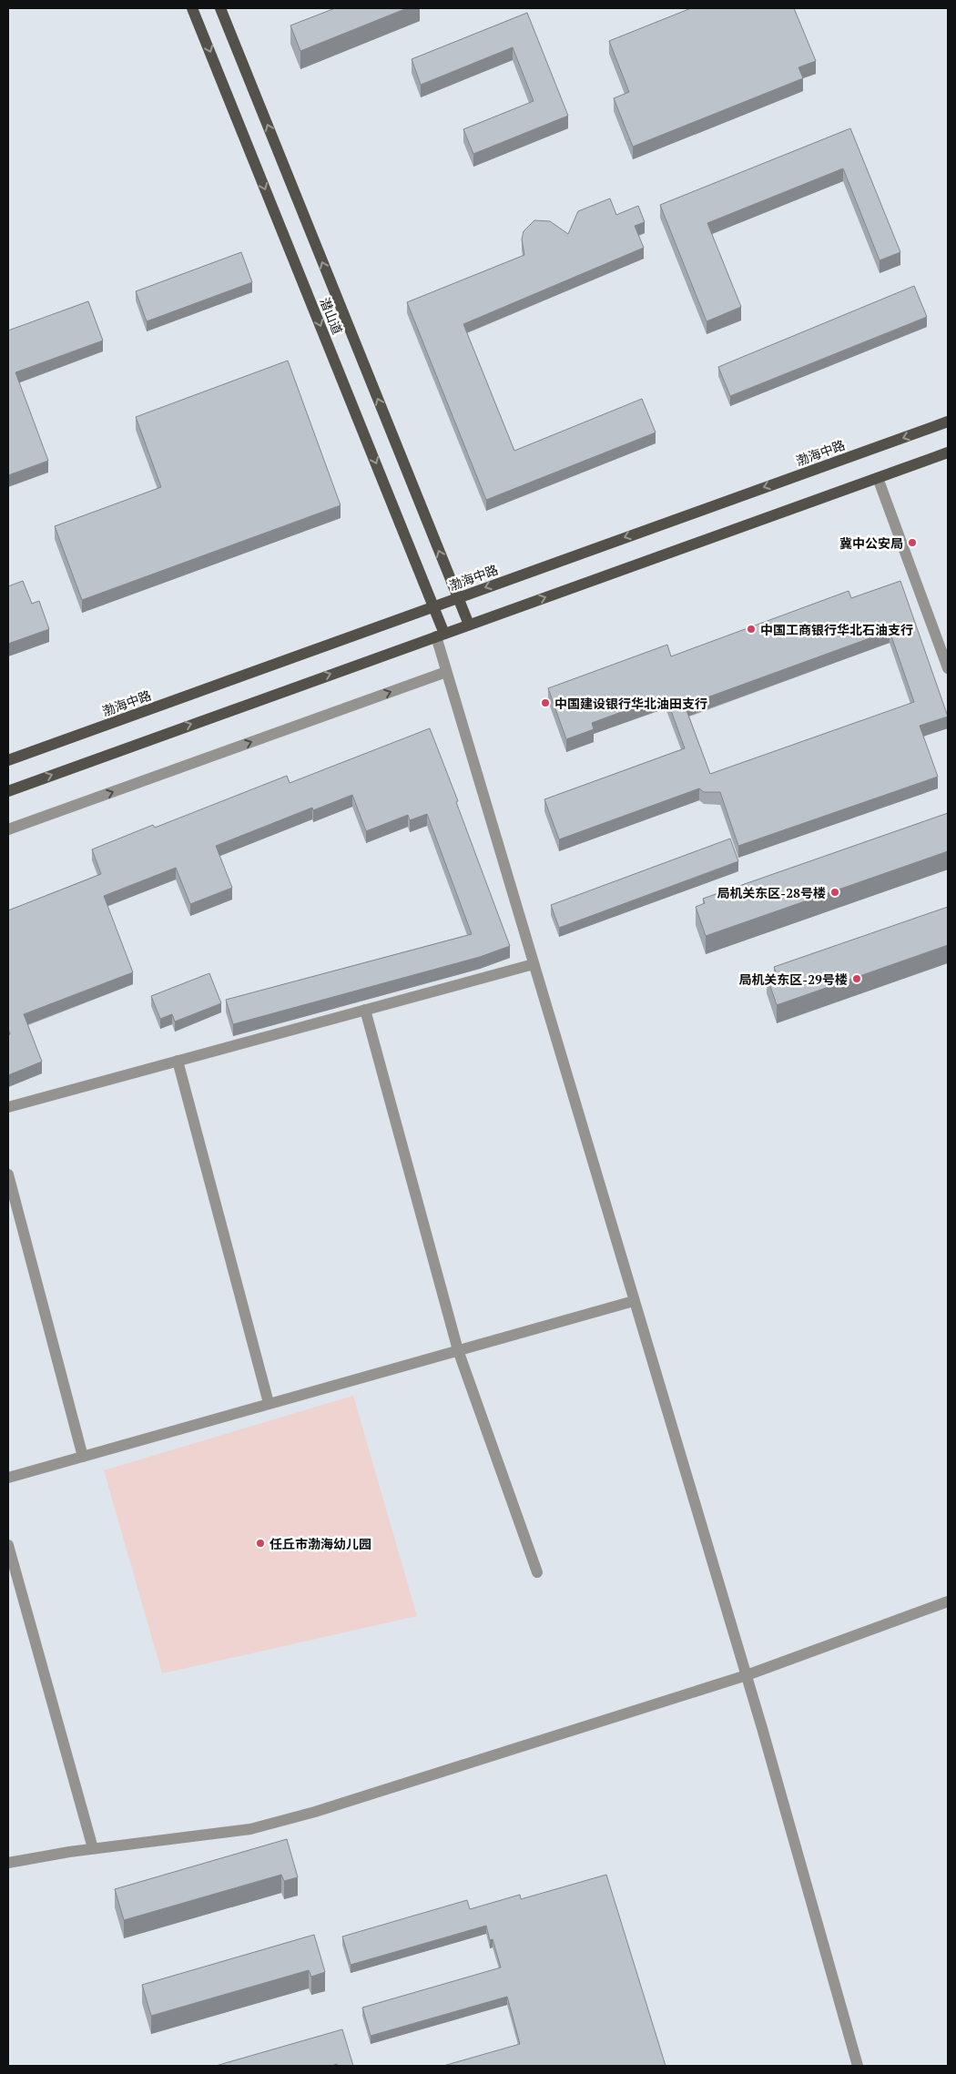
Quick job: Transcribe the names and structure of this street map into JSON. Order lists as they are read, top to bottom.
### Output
{
  "streets": {
    "main road": ["潜山道", "渤海中路"]
  },
  "crossings": [
    ["潜山道", "渤海中路"]
  ],
  "places": [
    "冀中公安局",
    "中国工商银行华北石油支行",
    "中国建设银行华北油田支行",
    "局机关东区-28号楼",
    "局机关东区-29号楼",
    "任丘市渤海幼儿园"
  ]
}
